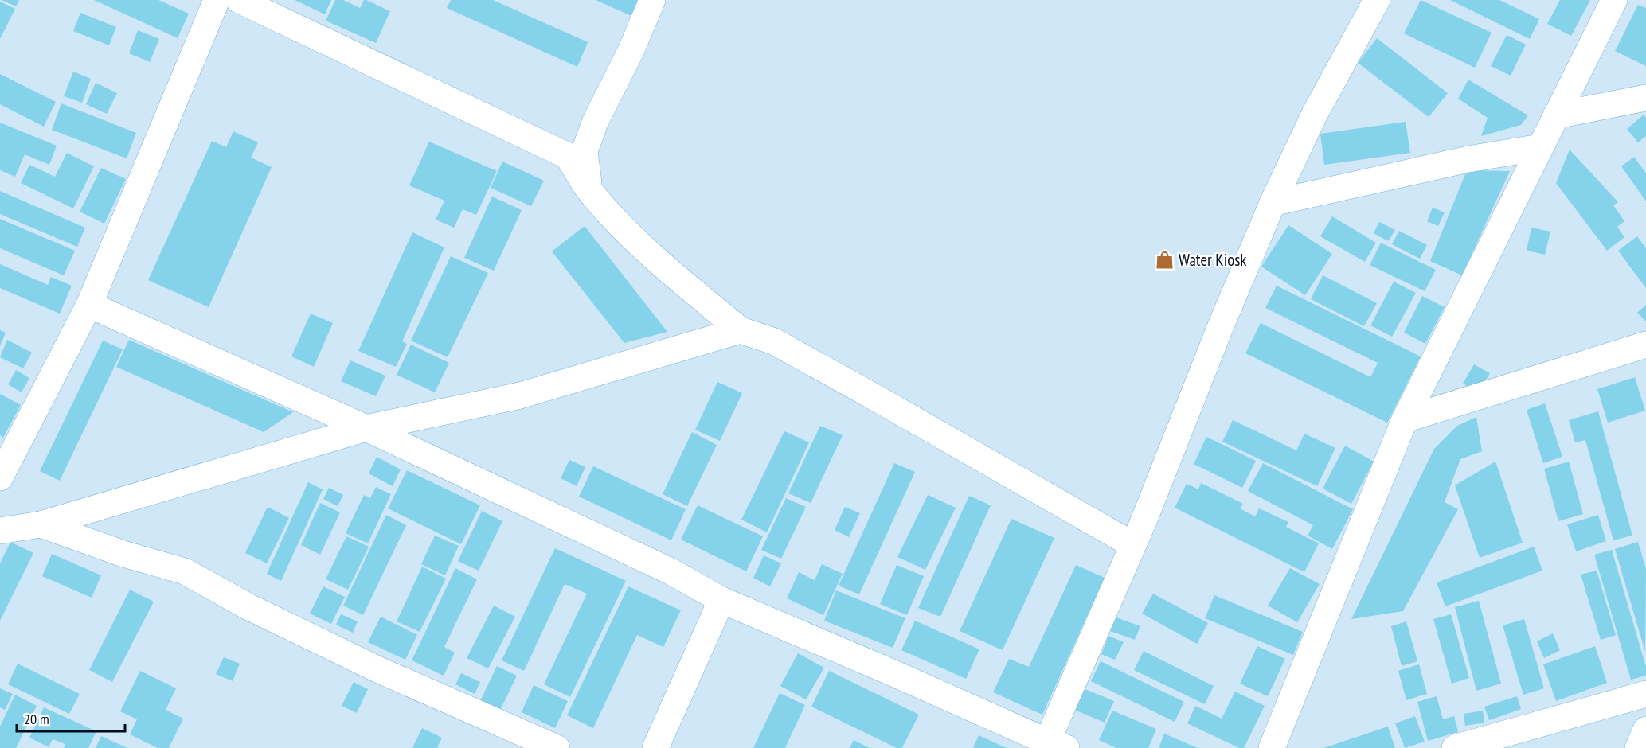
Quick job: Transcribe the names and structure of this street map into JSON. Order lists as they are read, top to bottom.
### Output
{
  "places": {
    "shop": ["Water Kiosk"]
  },
  "scale_bar": "20 m"
}
